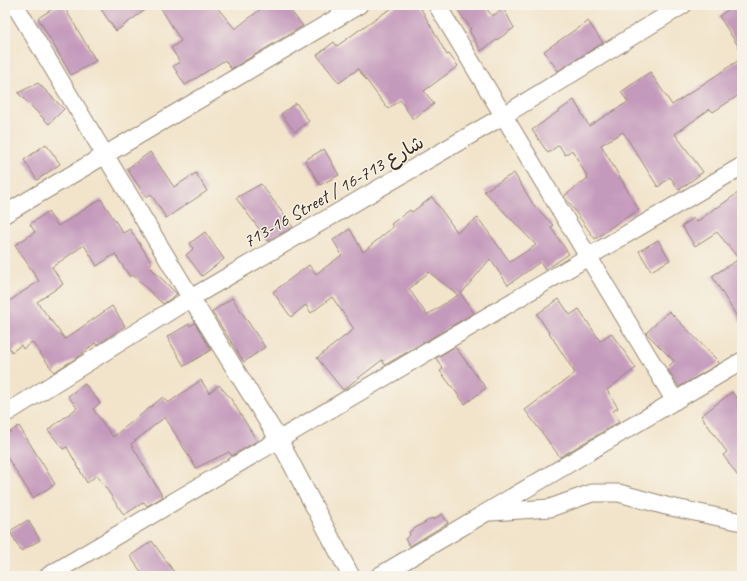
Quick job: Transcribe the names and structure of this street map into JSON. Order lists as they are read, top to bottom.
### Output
{
  "streets": {
    "street": ["713-16 Street / شارع 713-16"]
  }
}
